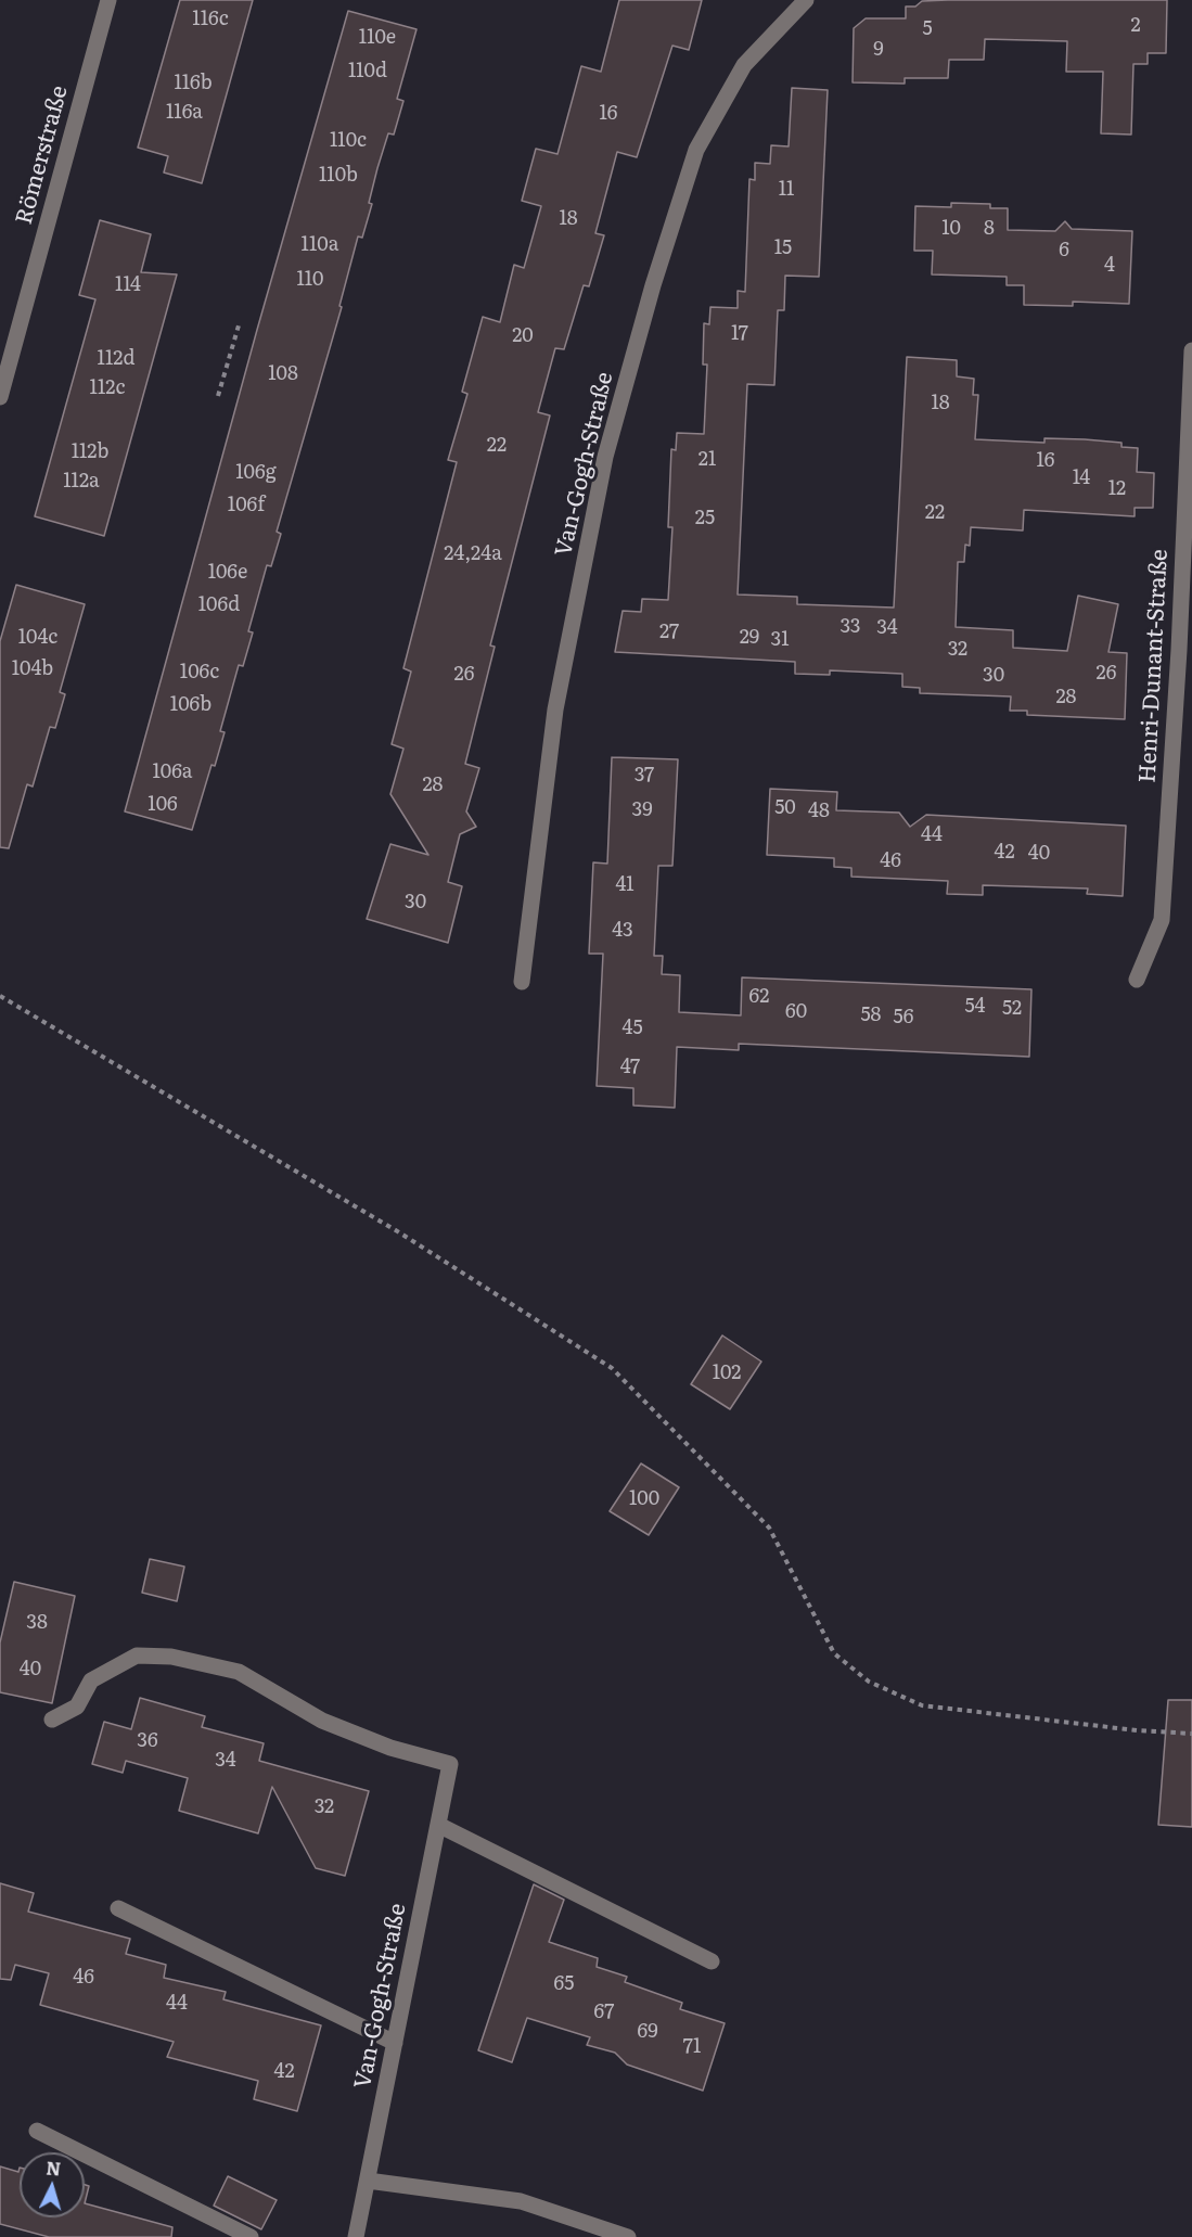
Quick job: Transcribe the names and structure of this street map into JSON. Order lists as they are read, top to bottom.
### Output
{
  "streets": {
    "street": ["Römerstraße", "Van-Gogh-Straße", "Henri-Dunant-Straße"]
  },
  "house_numbers": [
    "116c",
    "2",
    "5",
    "110e",
    "9",
    "110d",
    "116b",
    "116a",
    "16",
    "110c",
    "110b",
    "11",
    "18",
    "10",
    "8",
    "110a",
    "15",
    "6",
    "4",
    "110",
    "114",
    "17",
    "20",
    "112d",
    "108",
    "112c",
    "18",
    "22",
    "112b",
    "21",
    "16",
    "106g",
    "14",
    "112a",
    "12",
    "106f",
    "22",
    "25",
    "24,24a",
    "106e",
    "106d",
    "33",
    "34",
    "27",
    "104c",
    "29",
    "31",
    "32",
    "104b",
    "106c",
    "26",
    "26",
    "30",
    "28",
    "106b",
    "106a",
    "37",
    "28",
    "106",
    "50",
    "39",
    "48",
    "44",
    "42",
    "40",
    "46",
    "41",
    "30",
    "43",
    "62",
    "54",
    "52",
    "60",
    "58",
    "56",
    "45",
    "47",
    "102",
    "100",
    "38",
    "40",
    "36",
    "34",
    "32",
    "46",
    "65",
    "44",
    "67",
    "69",
    "71",
    "42"
  ],
  "north": "top"
}
